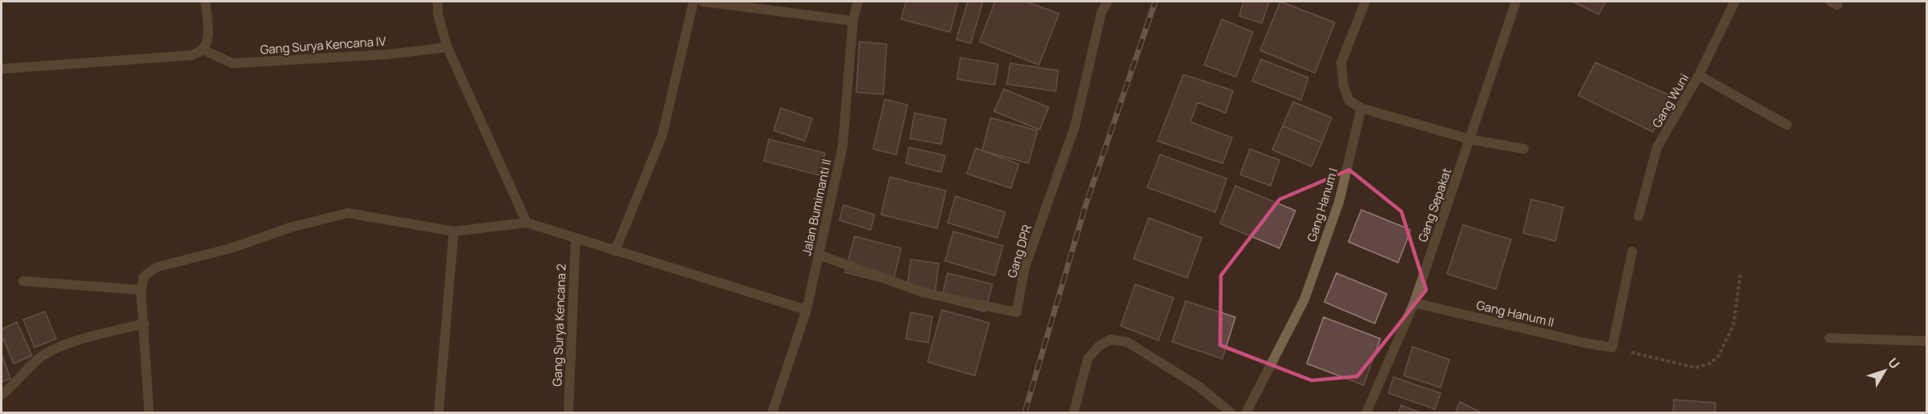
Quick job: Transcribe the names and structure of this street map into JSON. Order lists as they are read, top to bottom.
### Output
{
  "streets": {
    "street": [
      "Gang Surya Kencana IV",
      "Gang Wuni",
      "Gang Hanum I",
      "Gang Sepakat",
      "Jalan Bumimanti II",
      "Gang DPR",
      "Gang Hanum II",
      "Gang Surya Kencana 2"
    ]
  },
  "crossings": [
    ["Gang Sepakat", "Gang Hanum II"],
    ["Jalan Bumimanti II", "Gang DPR"]
  ],
  "north": "top right"
}
